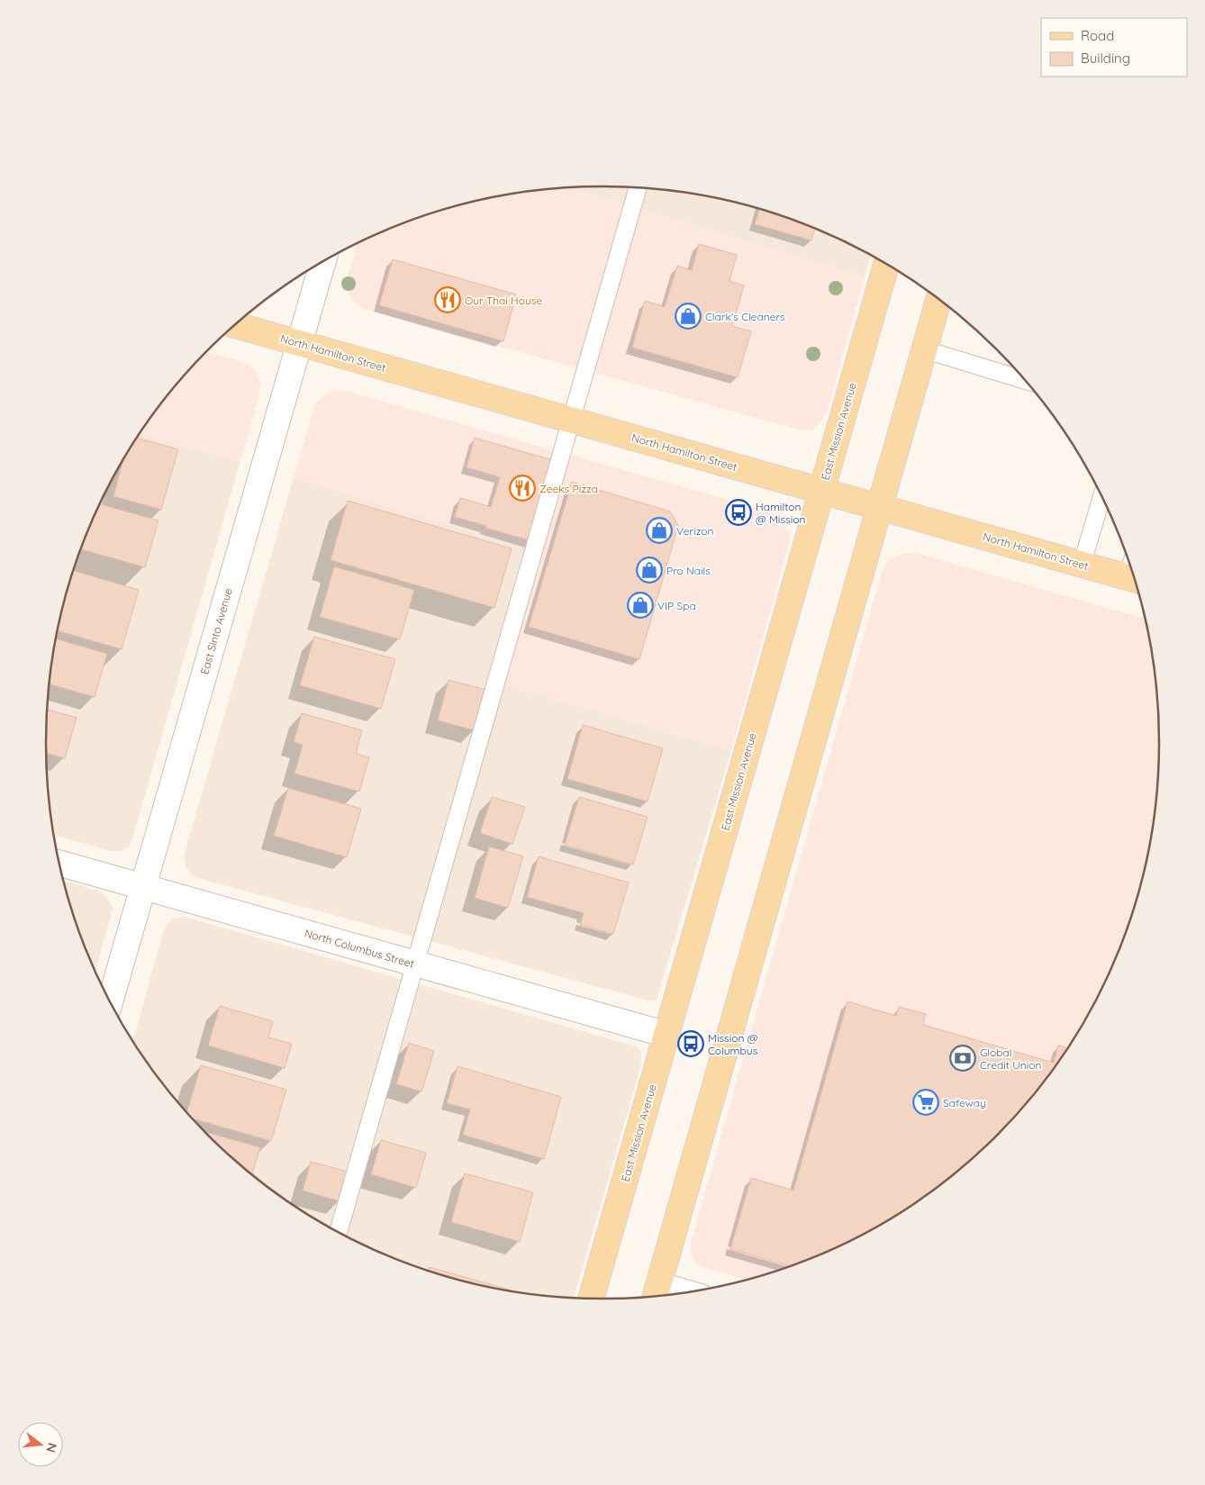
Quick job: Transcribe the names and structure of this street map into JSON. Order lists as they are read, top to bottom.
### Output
{
  "streets": {
    "main road": ["North Hamilton Street", "East Mission Avenue"],
    "street": ["East Sinto Avenue", "North Columbus Street"]
  },
  "crossings": [
    ["North Hamilton Street", "East Mission Avenue"],
    ["North Hamilton Street", "East Sinto Avenue"],
    ["East Mission Avenue", "North Columbus Street"],
    ["East Sinto Avenue", "North Columbus Street"]
  ],
  "places": {
    "restaurant": ["Our Thai House", "Zeeks Pizza"],
    "shop": [
      "Clark's Cleaners",
      "Verizon",
      "Pro Nails",
      "VIP Spa"
    ],
    "bus stop": ["Hamilton @ Mission", "Mission @ Columbus"],
    "bank": ["Global Credit Union"],
    "supermarket": ["Safeway"]
  },
  "legend": ["Road", "Building"],
  "north": "right"
}
